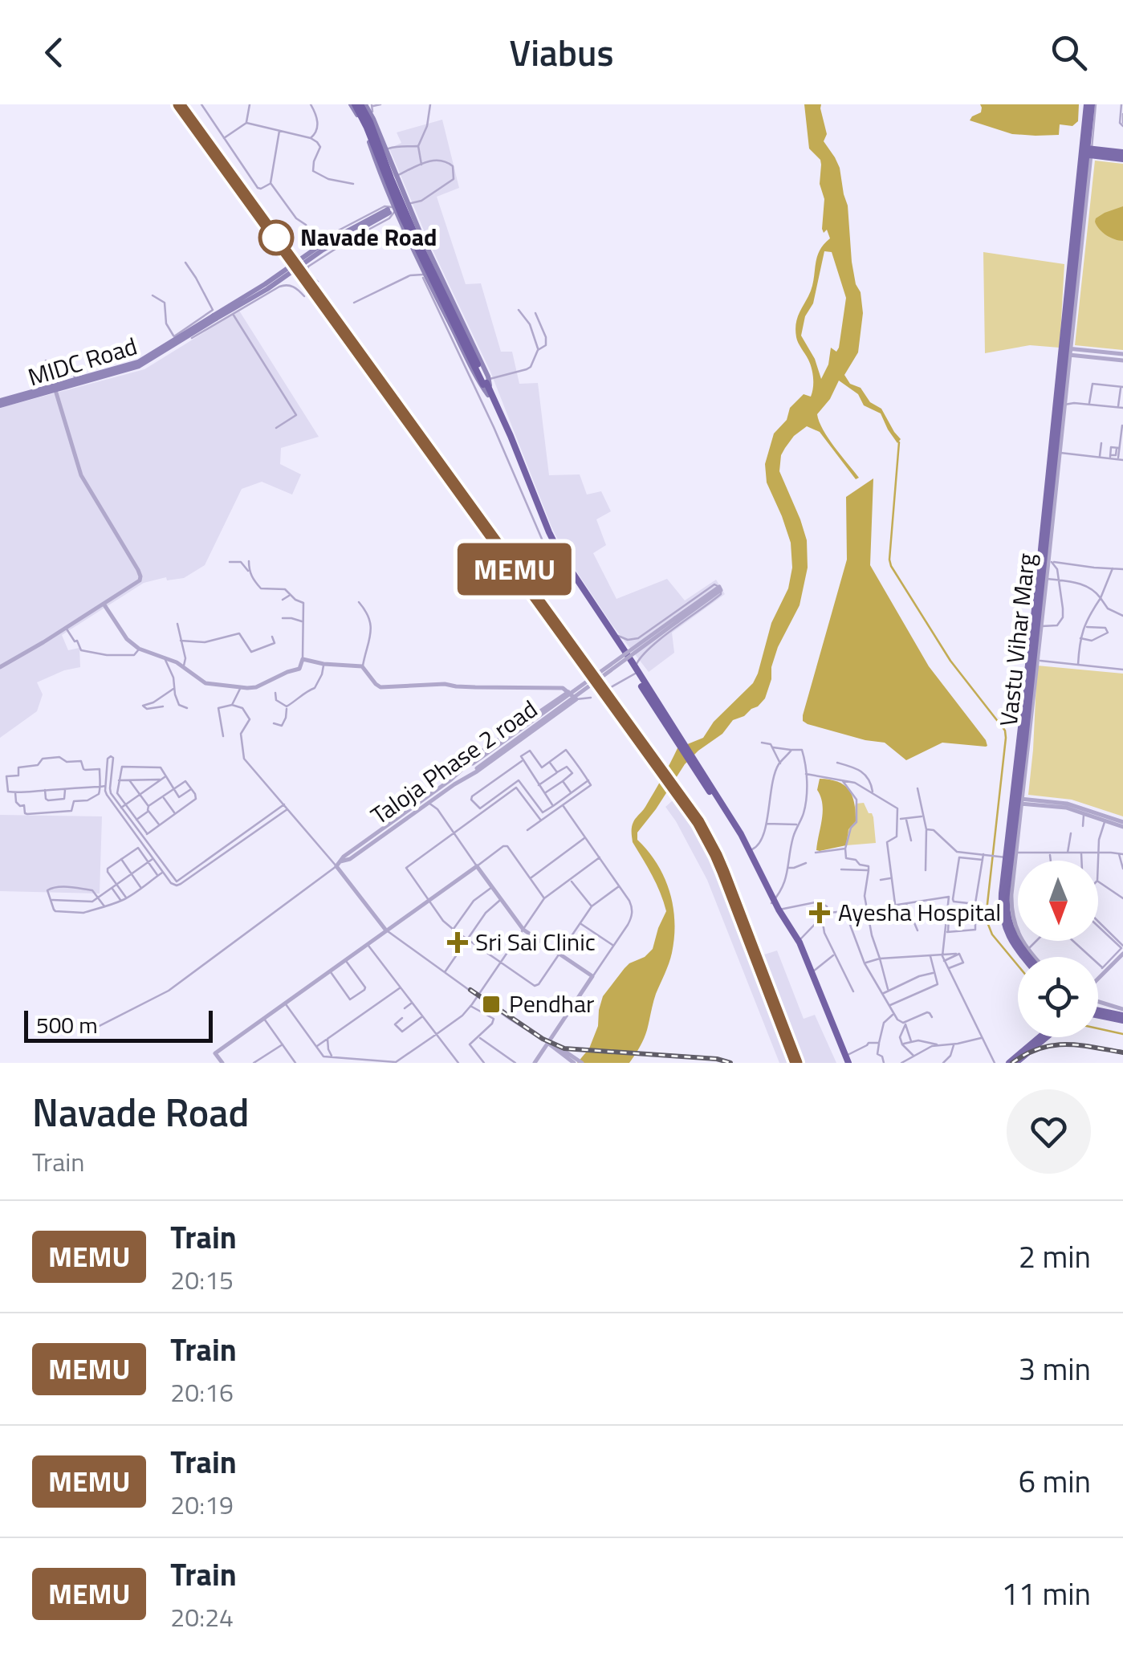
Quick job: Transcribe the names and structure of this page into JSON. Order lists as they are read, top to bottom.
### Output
{
  "streets": {
    "main road": ["MIDC Road", "Vastu Vihar Marg"],
    "street": ["Taloja Phase 2 road"]
  },
  "places": {
    "other": ["Navade Road"],
    "health": ["Ayesha Hospital", "Sri Sai Clinic"],
    "transit": ["Pendhar"]
  },
  "scale_bar": "500 m",
  "north": "bottom",
  "page": {
    "header": "Viabus",
    "on_map": "MEMU",
    "scale": "500 m",
    "heading": ["Navade Road", "Train"],
    "list": [
      {
        "mark": "MEMU",
        "name": "Train",
        "note": "20:15",
        "value": "2 min"
      },
      {
        "mark": "MEMU",
        "name": "Train",
        "note": "20:16",
        "value": "3 min"
      },
      {
        "mark": "MEMU",
        "name": "Train",
        "note": "20:19",
        "value": "6 min"
      },
      {
        "mark": "MEMU",
        "name": "Train",
        "note": "20:24",
        "value": "11 min"
      }
    ]
  }
}
